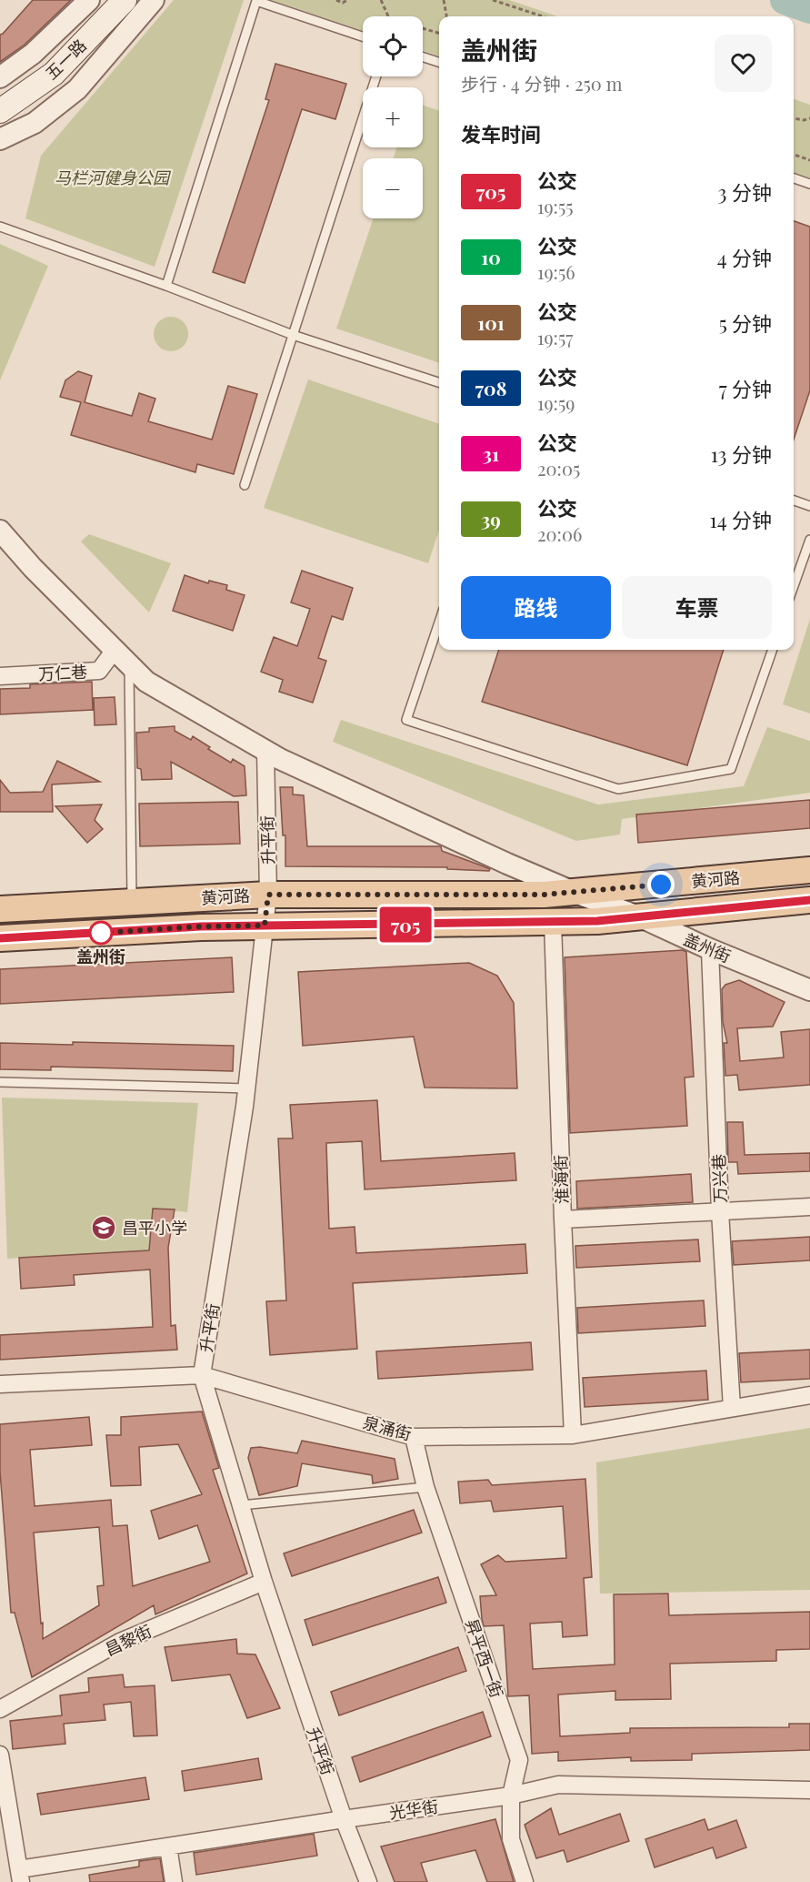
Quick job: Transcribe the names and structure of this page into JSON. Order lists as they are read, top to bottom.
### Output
{
  "streets": {
    "main road": ["五一路", "黄河路"],
    "street": [
      "万仁巷",
      "升平街",
      "盖州街",
      "万兴巷",
      "淮海街",
      "泉涌街",
      "昌黎街",
      "昇平西一街",
      "光华街"
    ]
  },
  "crossings": [
    ["万仁巷", "盖州街"],
    ["升平街", "黄河路"],
    ["升平街", "盖州街"],
    ["升平街", "泉涌街"],
    ["升平街", "昌黎街"],
    ["升平街", "光华街"],
    ["黄河路", "盖州街"],
    ["黄河路", "淮海街"],
    ["盖州街", "万兴巷"],
    ["万兴巷", "泉涌街"],
    ["淮海街", "泉涌街"],
    ["泉涌街", "昇平西一街"],
    ["昇平西一街", "光华街"]
  ],
  "parks": ["马栏河健身公园"],
  "places": {
    "other": ["盖州街"],
    "school or university": ["昌平小学"]
  },
  "lines": ["bus line 705"],
  "page": {
    "on_map": "705",
    "map_buttons": ["+", "−"],
    "heading": [
      ["盖州街", "步行 · 4 分钟 · 250 m"],
      "发车时间"
    ],
    "list": [
      {
        "mark": "705",
        "name": "公交",
        "note": "19:55",
        "value": "3 分钟"
      },
      {
        "mark": "10",
        "name": "公交",
        "note": "19:56",
        "value": "4 分钟"
      },
      {
        "mark": "101",
        "name": "公交",
        "note": "19:57",
        "value": "5 分钟"
      },
      {
        "mark": "708",
        "name": "公交",
        "note": "19:59",
        "value": "7 分钟"
      },
      {
        "mark": "31",
        "name": "公交",
        "note": "20:05",
        "value": "13 分钟"
      },
      {
        "mark": "39",
        "name": "公交",
        "note": "20:06",
        "value": "14 分钟"
      }
    ],
    "buttons": ["路线", "车票"]
  }
}
